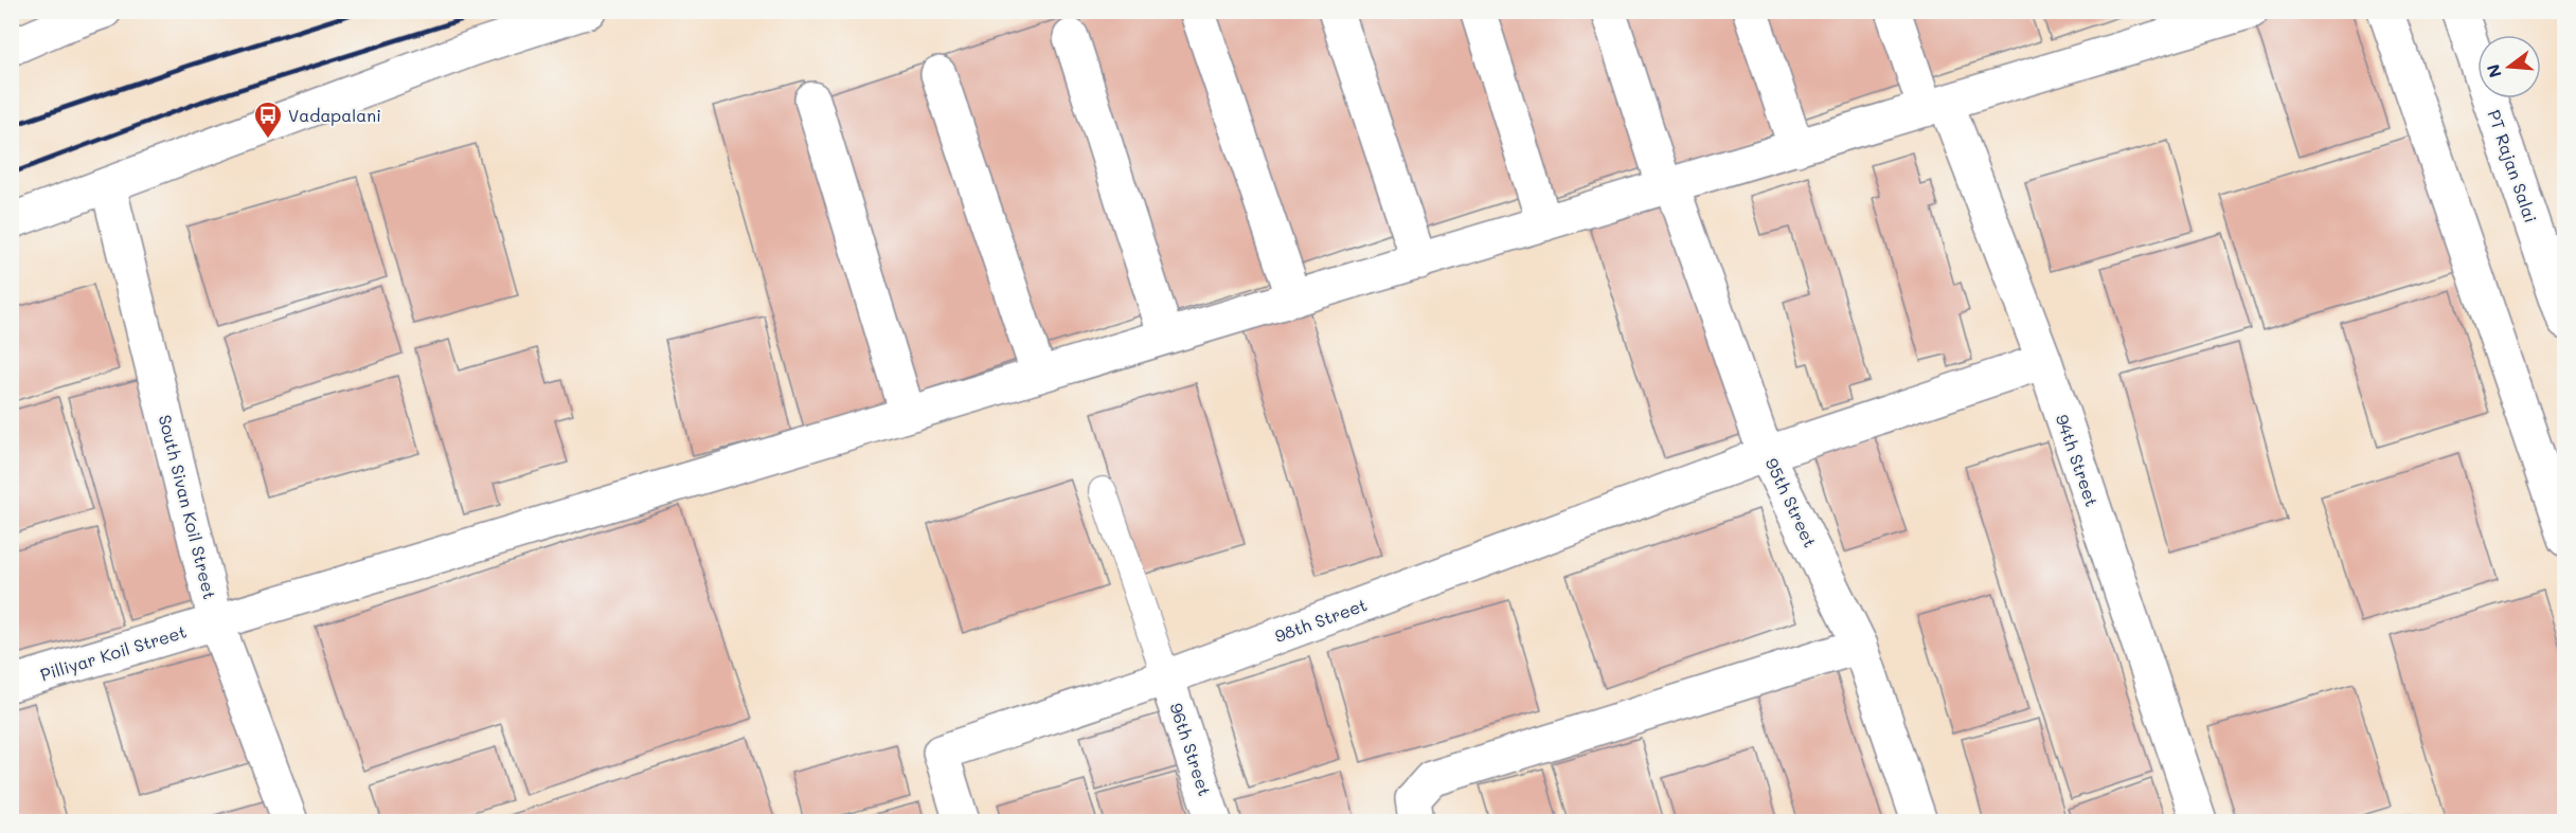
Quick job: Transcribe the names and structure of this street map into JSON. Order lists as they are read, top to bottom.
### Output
{
  "streets": {
    "street": [
      "PT Rajan Salai",
      "94th Street",
      "95th Street",
      "South Sivan Koil Street",
      "98th Street",
      "Pilliyar Koil Street",
      "96th Street"
    ]
  },
  "crossings": [
    ["94th Street", "95th Street"],
    ["94th Street", "Pilliyar Koil Street"],
    ["95th Street", "98th Street"],
    ["South Sivan Koil Street", "Pilliyar Koil Street"],
    ["98th Street", "96th Street"]
  ],
  "places": {
    "bus stop": ["Vadapalani"]
  },
  "north": "left"
}
